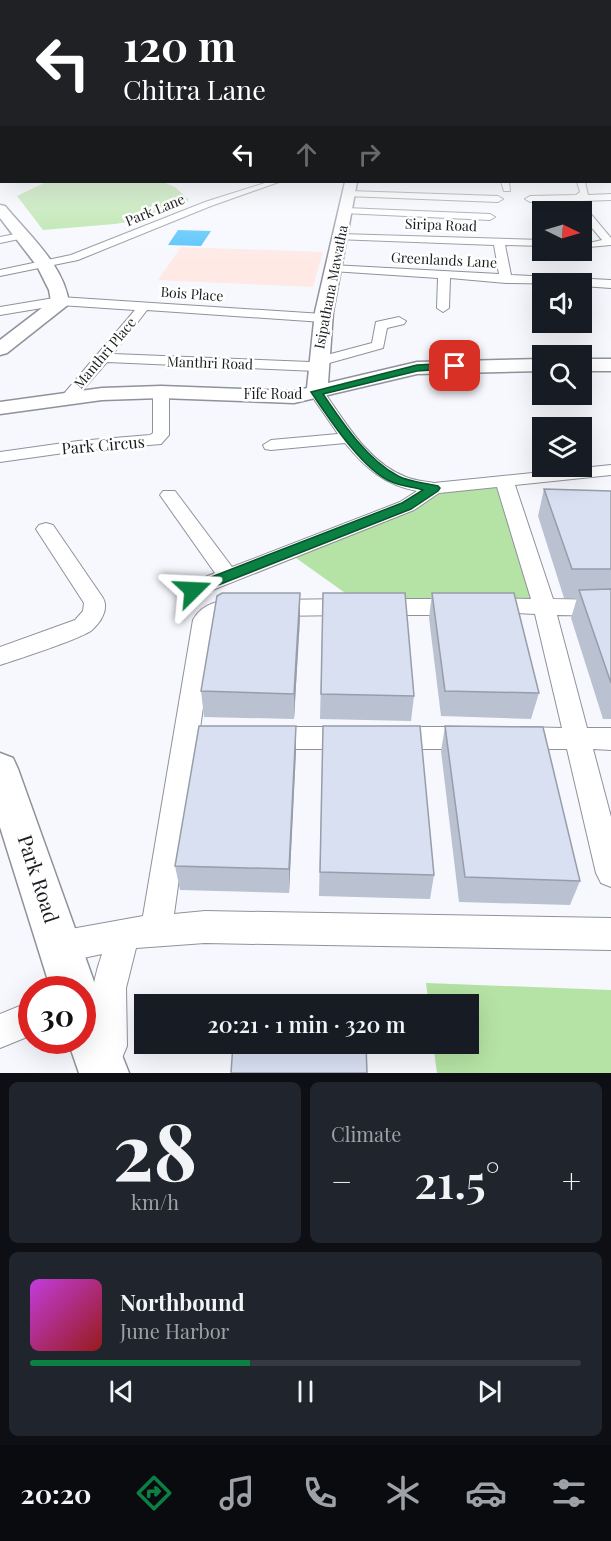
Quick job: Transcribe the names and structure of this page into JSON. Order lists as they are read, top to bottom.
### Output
{
  "streets": {
    "main road": ["Isipathana Mawatha", "Fife Road", "Park Road"],
    "street": [
      "Park Lane",
      "Siripa Road",
      "Greenlands Lane",
      "Bois Place",
      "Manthri Place",
      "Manthri Road",
      "Park Circus"
    ]
  },
  "crossings": [
    ["Siripa Road", "Isipathana Mawatha"],
    ["Greenlands Lane", "Isipathana Mawatha"],
    ["Isipathana Mawatha", "Bois Place"],
    ["Isipathana Mawatha", "Manthri Road"],
    ["Isipathana Mawatha", "Fife Road"],
    ["Bois Place", "Manthri Place"],
    ["Manthri Place", "Manthri Road"],
    ["Manthri Place", "Fife Road"],
    ["Fife Road", "Park Circus"]
  ],
  "north": "right",
  "page": {
    "turn": ["120 m", "Chitra Lane"],
    "limit": "30",
    "trip": "20:21 · 1 min · 320 m",
    "tile": [
      ["28", "km/h"],
      "Climate"
    ],
    "heat": ["−", "21.5°", "+"],
    "song": ["Northbound", "June Harbor"],
    "tabs": "20:20"
  }
}
